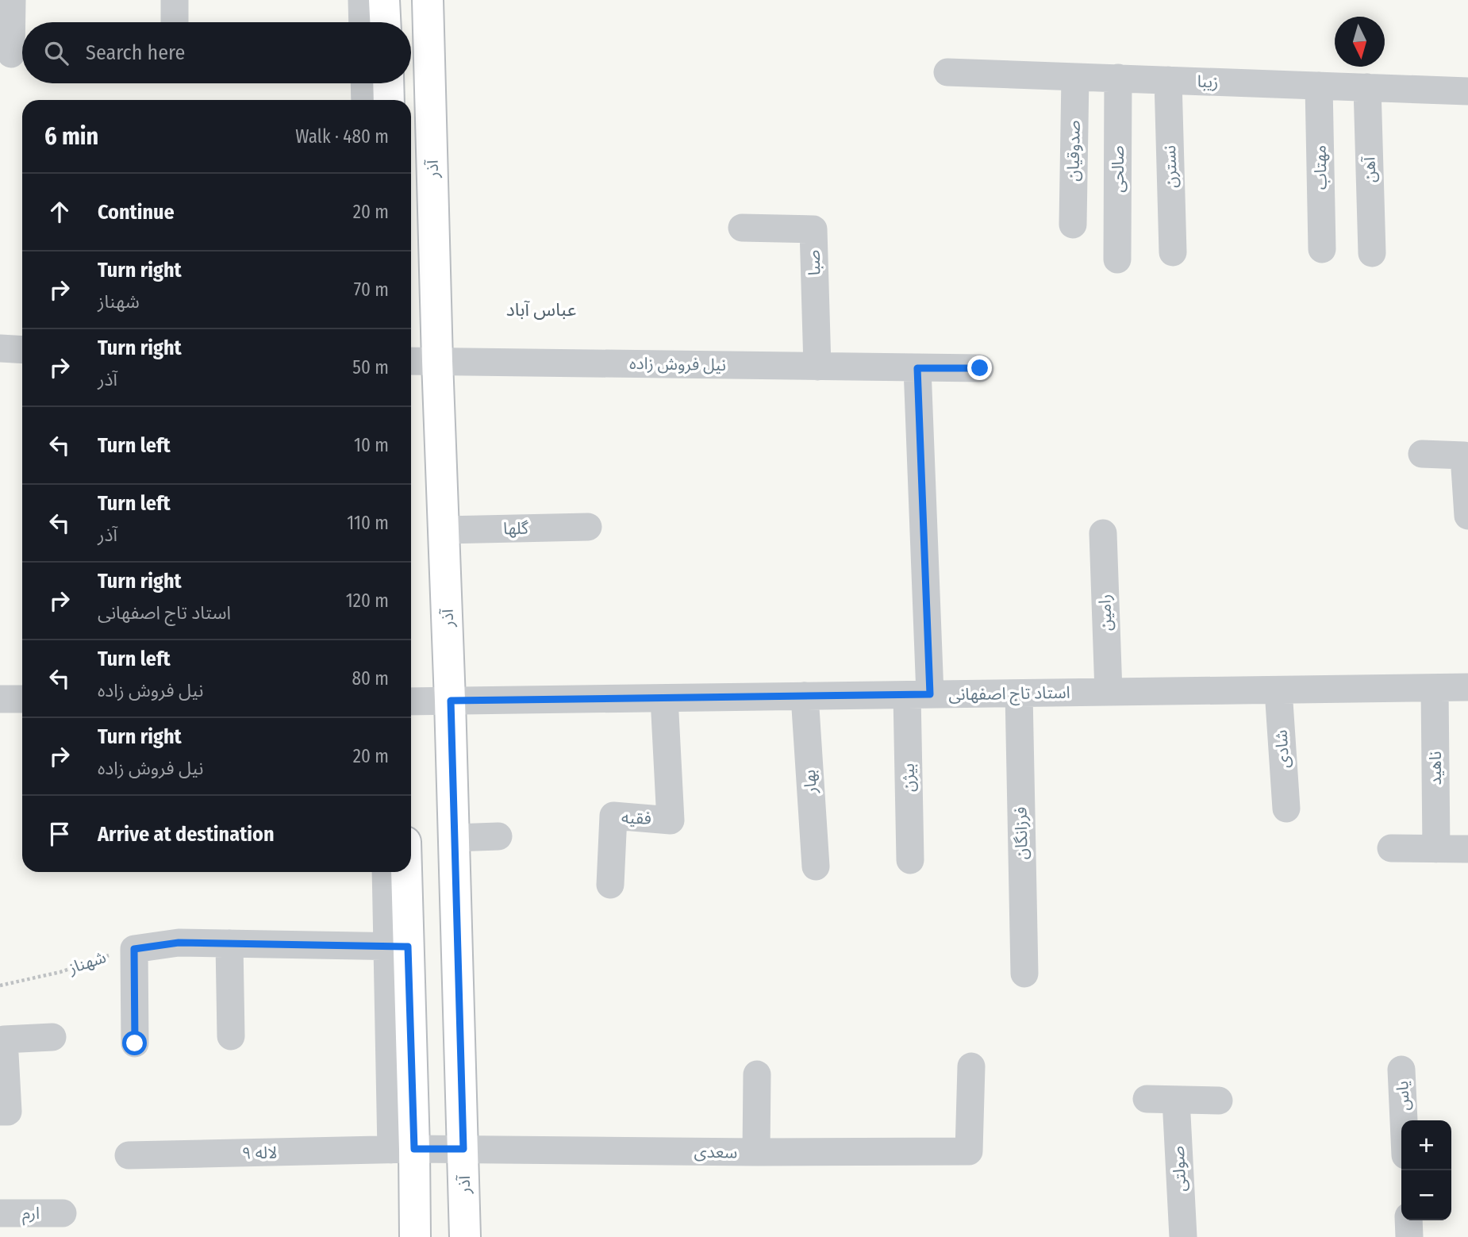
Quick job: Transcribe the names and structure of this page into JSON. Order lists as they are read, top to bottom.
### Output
{
  "streets": {
    "main road": ["آذر"],
    "street": [
      "زیبا",
      "صدوقیان",
      "نسترن",
      "مهتاب",
      "صالحی",
      "آهن",
      "صبا",
      "نیل فروش زاده",
      "گلها",
      "رامین",
      "استاد تاج اصفهانی",
      "شادی",
      "ناهید",
      "بیژن",
      "بهار",
      "فقیه",
      "فرزانگان",
      "یاس",
      "سعدی",
      "۹ لاله",
      "صولتی",
      "ارم"
    ],
    "path": ["شهناز"]
  },
  "crossings": [
    ["زیبا", "صدوقیان"],
    ["زیبا", "نسترن"],
    ["زیبا", "مهتاب"],
    ["زیبا", "صالحی"],
    ["زیبا", "آهن"],
    ["آذر", "نیل فروش زاده"],
    ["آذر", "گلها"],
    ["آذر", "استاد تاج اصفهانی"],
    ["آذر", "سعدی"],
    ["صبا", "نیل فروش زاده"],
    ["رامین", "استاد تاج اصفهانی"],
    ["استاد تاج اصفهانی", "شادی"],
    ["استاد تاج اصفهانی", "ناهید"],
    ["استاد تاج اصفهانی", "بیژن"],
    ["استاد تاج اصفهانی", "بهار"],
    ["استاد تاج اصفهانی", "فقیه"],
    ["استاد تاج اصفهانی", "فرزانگان"],
    ["سعدی", "۹ لاله"]
  ],
  "districts": ["عباس آباد"],
  "north": "bottom",
  "page": {
    "search": "Search here",
    "heading": ["6 min", "Walk · 480 m"],
    "list": [
      ["Continue", "20 m"],
      ["Turn right", "شهناز", "70 m"],
      ["Turn right", "آذر", "50 m"],
      ["Turn left", "10 m"],
      ["Turn left", "آذر", "110 m"],
      ["Turn right", "استاد تاج اصفهانی", "120 m"],
      ["Turn left", "نیل فروش زاده", "80 m"],
      ["Turn right", "نیل فروش زاده", "20 m"],
      "Arrive at destination"
    ],
    "map_buttons": ["+", "−"]
  }
}
